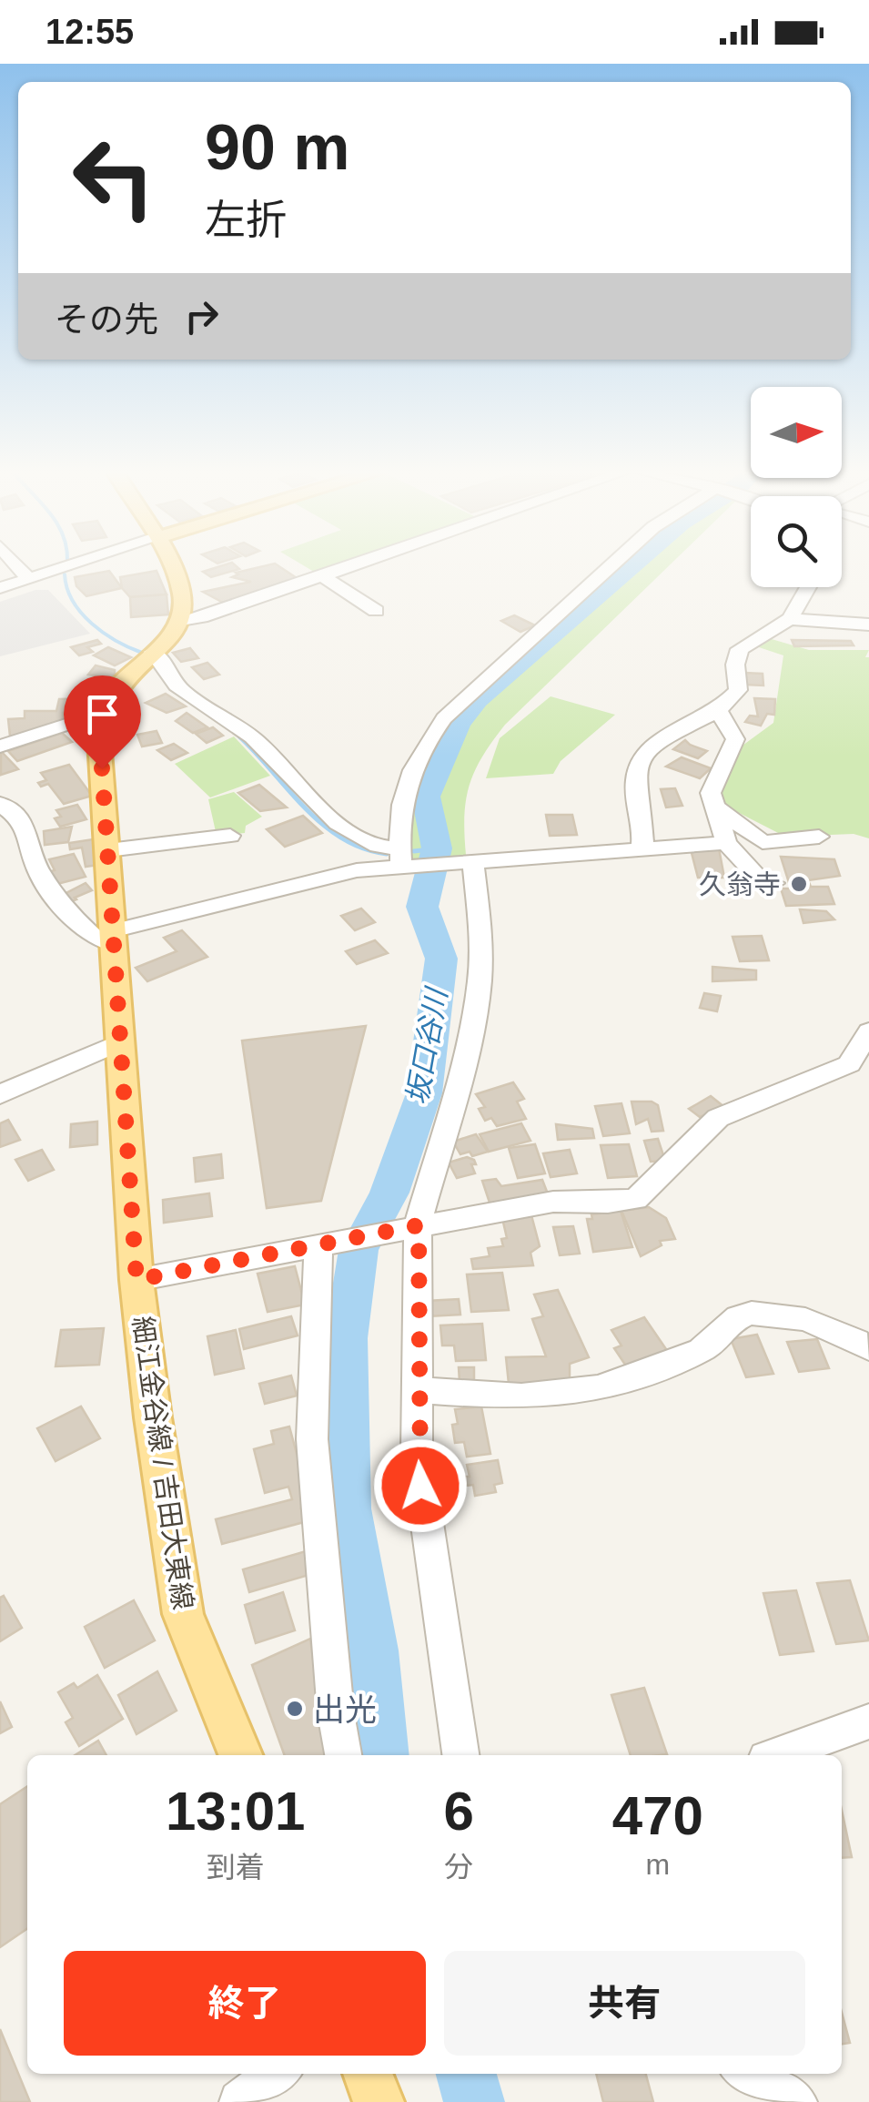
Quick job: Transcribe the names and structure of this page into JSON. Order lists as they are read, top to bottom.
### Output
{
  "streets": {
    "main road": ["細江金谷線 / 吉田大東線"]
  },
  "water": ["坂口谷川"],
  "places": ["久翁寺", "出光"],
  "north": "right",
  "page": {
    "status": "12:55",
    "turn": ["90 m", "左折"],
    "then": "その先",
    "eta": [
      "13:01",
      "到着",
      "6",
      "分",
      "470",
      "m"
    ],
    "buttons": ["終了", "共有"]
  }
}
